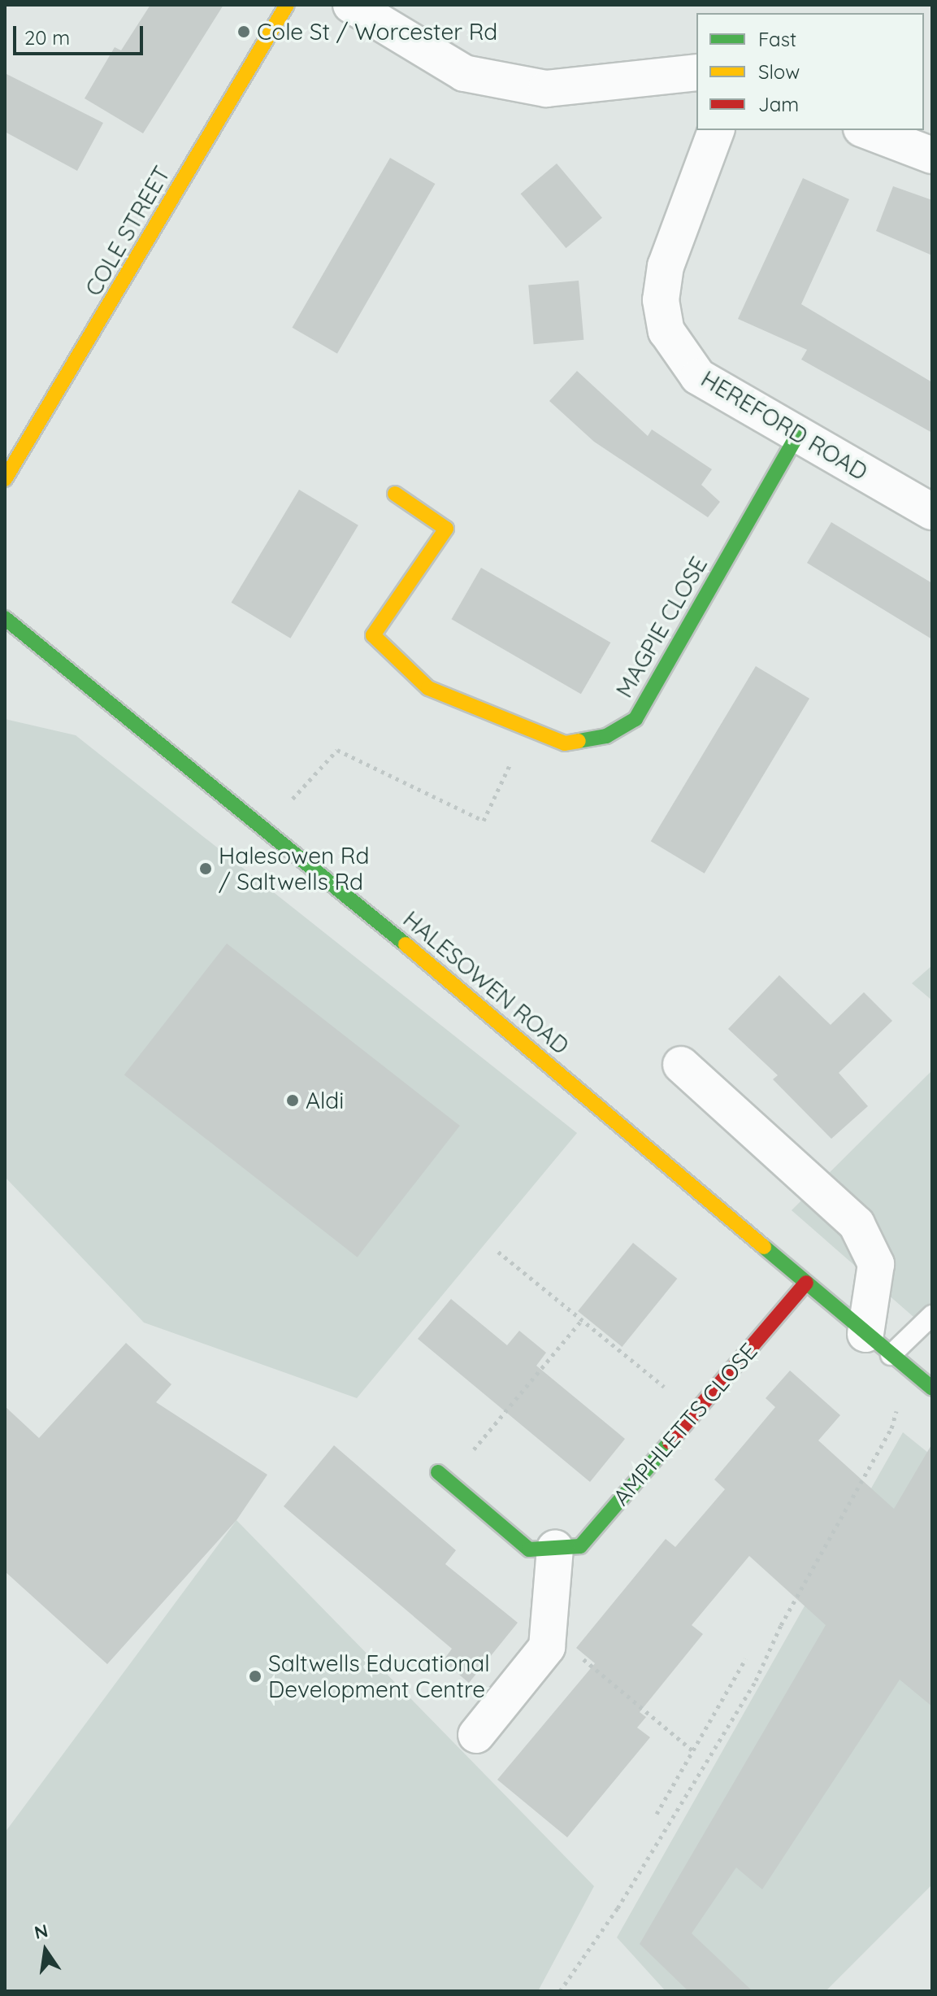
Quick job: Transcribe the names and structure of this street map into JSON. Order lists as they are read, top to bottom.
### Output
{
  "streets": {
    "street": [
      "COLE STREET",
      "HEREFORD ROAD",
      "MAGPIE CLOSE",
      "HALESOWEN ROAD",
      "AMPHLETTS CLOSE"
    ]
  },
  "crossings": [
    ["HEREFORD ROAD", "MAGPIE CLOSE"],
    ["HALESOWEN ROAD", "AMPHLETTS CLOSE"]
  ],
  "places": [
    "Cole St / Worcester Rd",
    "Halesowen Rd / Saltwells Rd",
    "Aldi",
    "Saltwells Educational Development Centre"
  ],
  "legend": ["Fast", "Slow", "Jam"],
  "scale_bar": "20 m",
  "north": "top"
}
